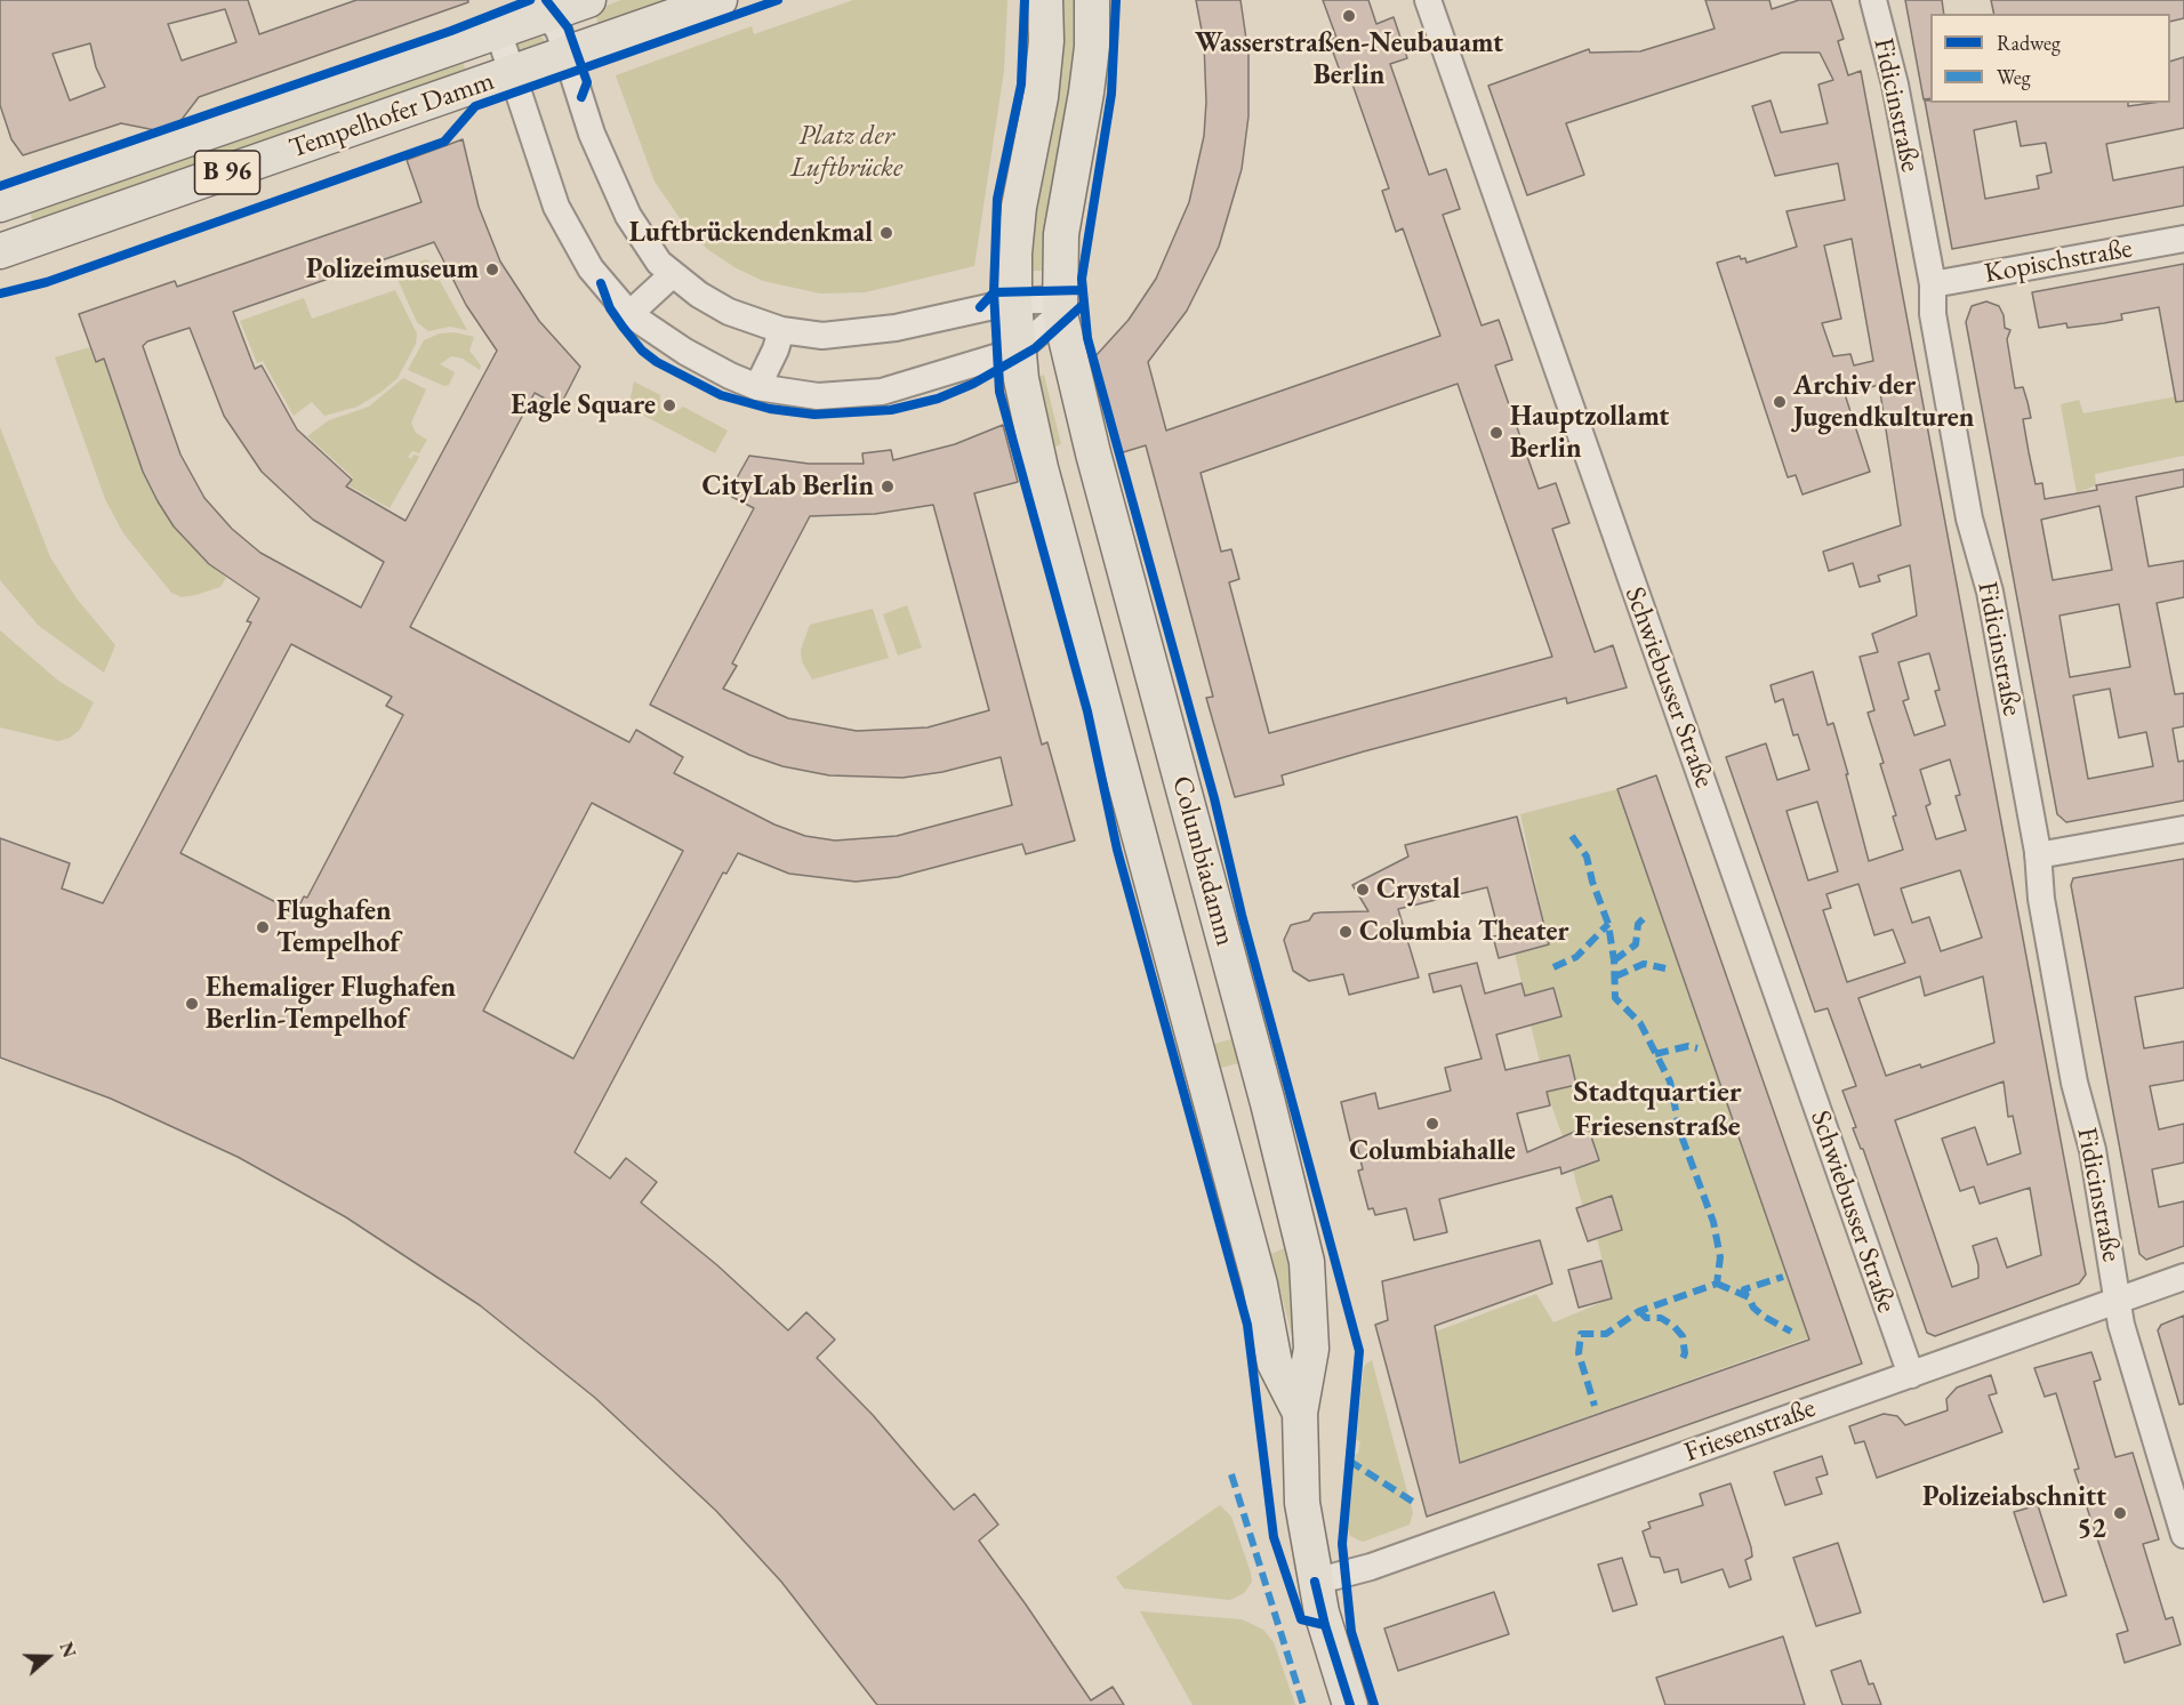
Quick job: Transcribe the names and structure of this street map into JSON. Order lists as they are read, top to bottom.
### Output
{
  "streets": {
    "main road": ["Tempelhofer Damm", "B 96", "Columbiadamm"],
    "street": [
      "Fidicinstraße",
      "Kopischstraße",
      "Schwiebusser Straße",
      "Friesenstraße"
    ]
  },
  "crossings": [
    ["Fidicinstraße", "Kopischstraße"],
    ["Fidicinstraße", "Friesenstraße"],
    ["Schwiebusser Straße", "Friesenstraße"],
    ["Columbiadamm", "Friesenstraße"]
  ],
  "districts": ["Stadtquartier Friesenstraße"],
  "parks": ["Platz der Luftbrücke"],
  "places": [
    "Wasserstraßen-Neubauamt Berlin",
    "Luftbrückendenkmal",
    "Polizeimuseum",
    "Archiv der Jugendkulturen",
    "Eagle Square",
    "Hauptzollamt Berlin",
    "CityLab Berlin",
    "Crystal",
    "Flughafen Tempelhof",
    "Columbia Theater",
    "Ehemaliger Flughafen Berlin-Tempelhof",
    "Columbiahalle",
    "Polizeiabschnitt 52"
  ],
  "legend": ["Radweg", "Weg"],
  "north": "right"
}
